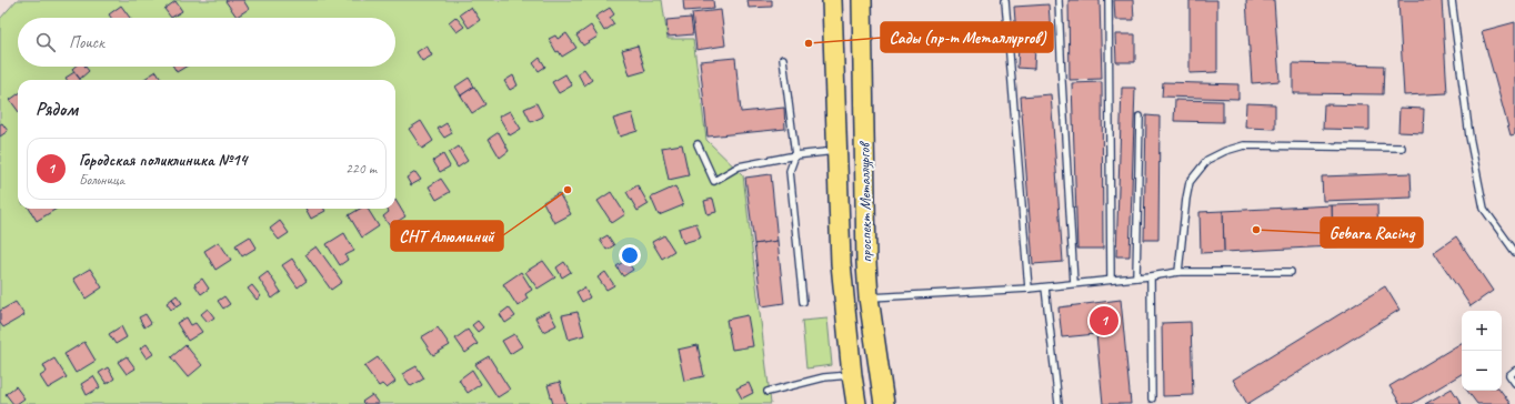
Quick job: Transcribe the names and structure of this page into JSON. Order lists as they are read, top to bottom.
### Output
{
  "streets": {
    "main road": ["проспект Металлургов"]
  },
  "places": ["Сады (пр-т Металлургов)", "СНТ Алюминий", "Gebara Racing"],
  "page": {
    "search": "Поиск",
    "heading": "Рядом",
    "list": [
      {
        "mark": "1",
        "name": "Городская поликлиника №14",
        "note": "Больница",
        "value": "220 m"
      }
    ],
    "pins": "1",
    "map_buttons": ["+", "−"]
  }
}
